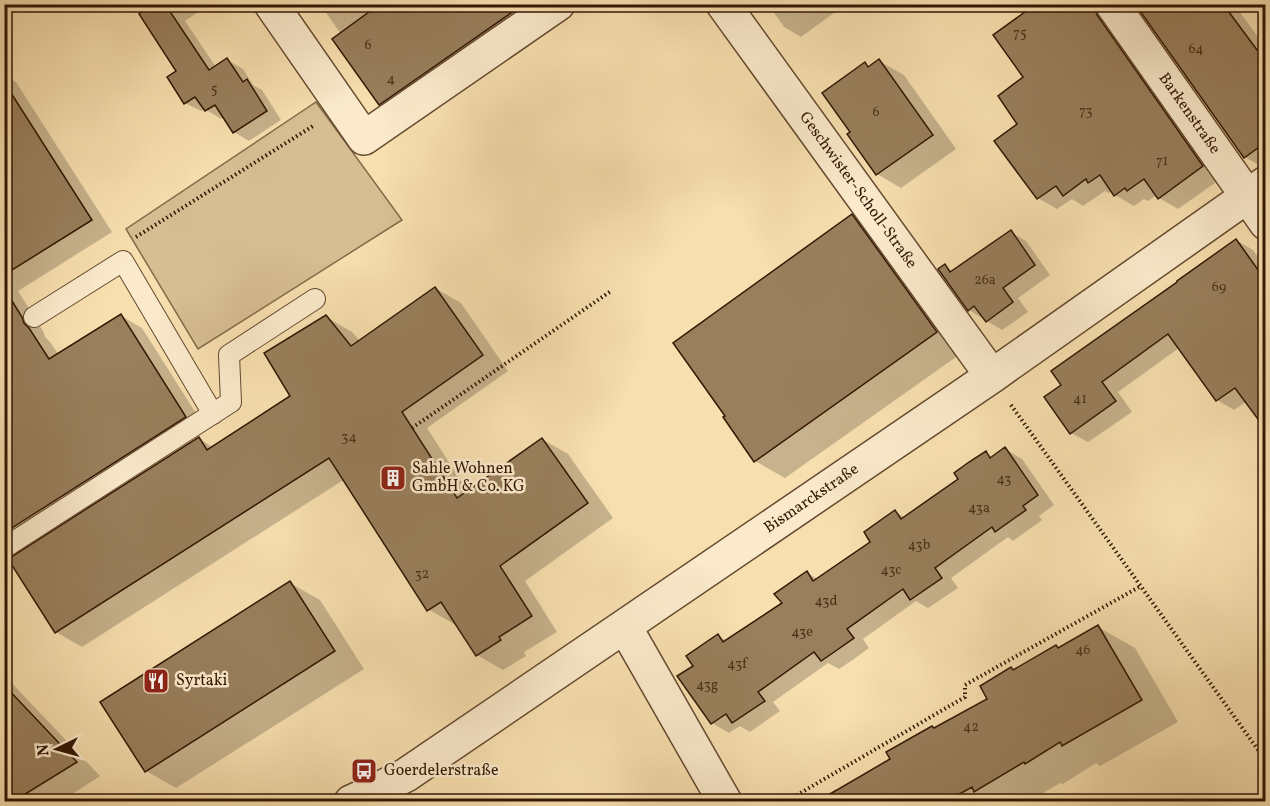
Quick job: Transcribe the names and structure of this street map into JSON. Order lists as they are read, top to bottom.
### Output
{
  "streets": {
    "street": ["Barkenstraße", "Geschwister-Scholl-Straße", "Bismarckstraße"]
  },
  "crossings": [
    ["Barkenstraße", "Bismarckstraße"],
    ["Geschwister-Scholl-Straße", "Bismarckstraße"]
  ],
  "places": {
    "building": ["Sahle Wohnen GmbH & Co. KG"],
    "restaurant": ["Syrtaki"],
    "bus stop": ["Goerdelerstraße"]
  },
  "house_numbers": [
    "75",
    "6",
    "64",
    "4",
    "5",
    "73",
    "6",
    "71",
    "26a",
    "69",
    "41",
    "34",
    "43",
    "43a",
    "43b",
    "43c",
    "32",
    "43d",
    "43e",
    "46",
    "43f",
    "43g",
    "42"
  ],
  "north": "left"
}
